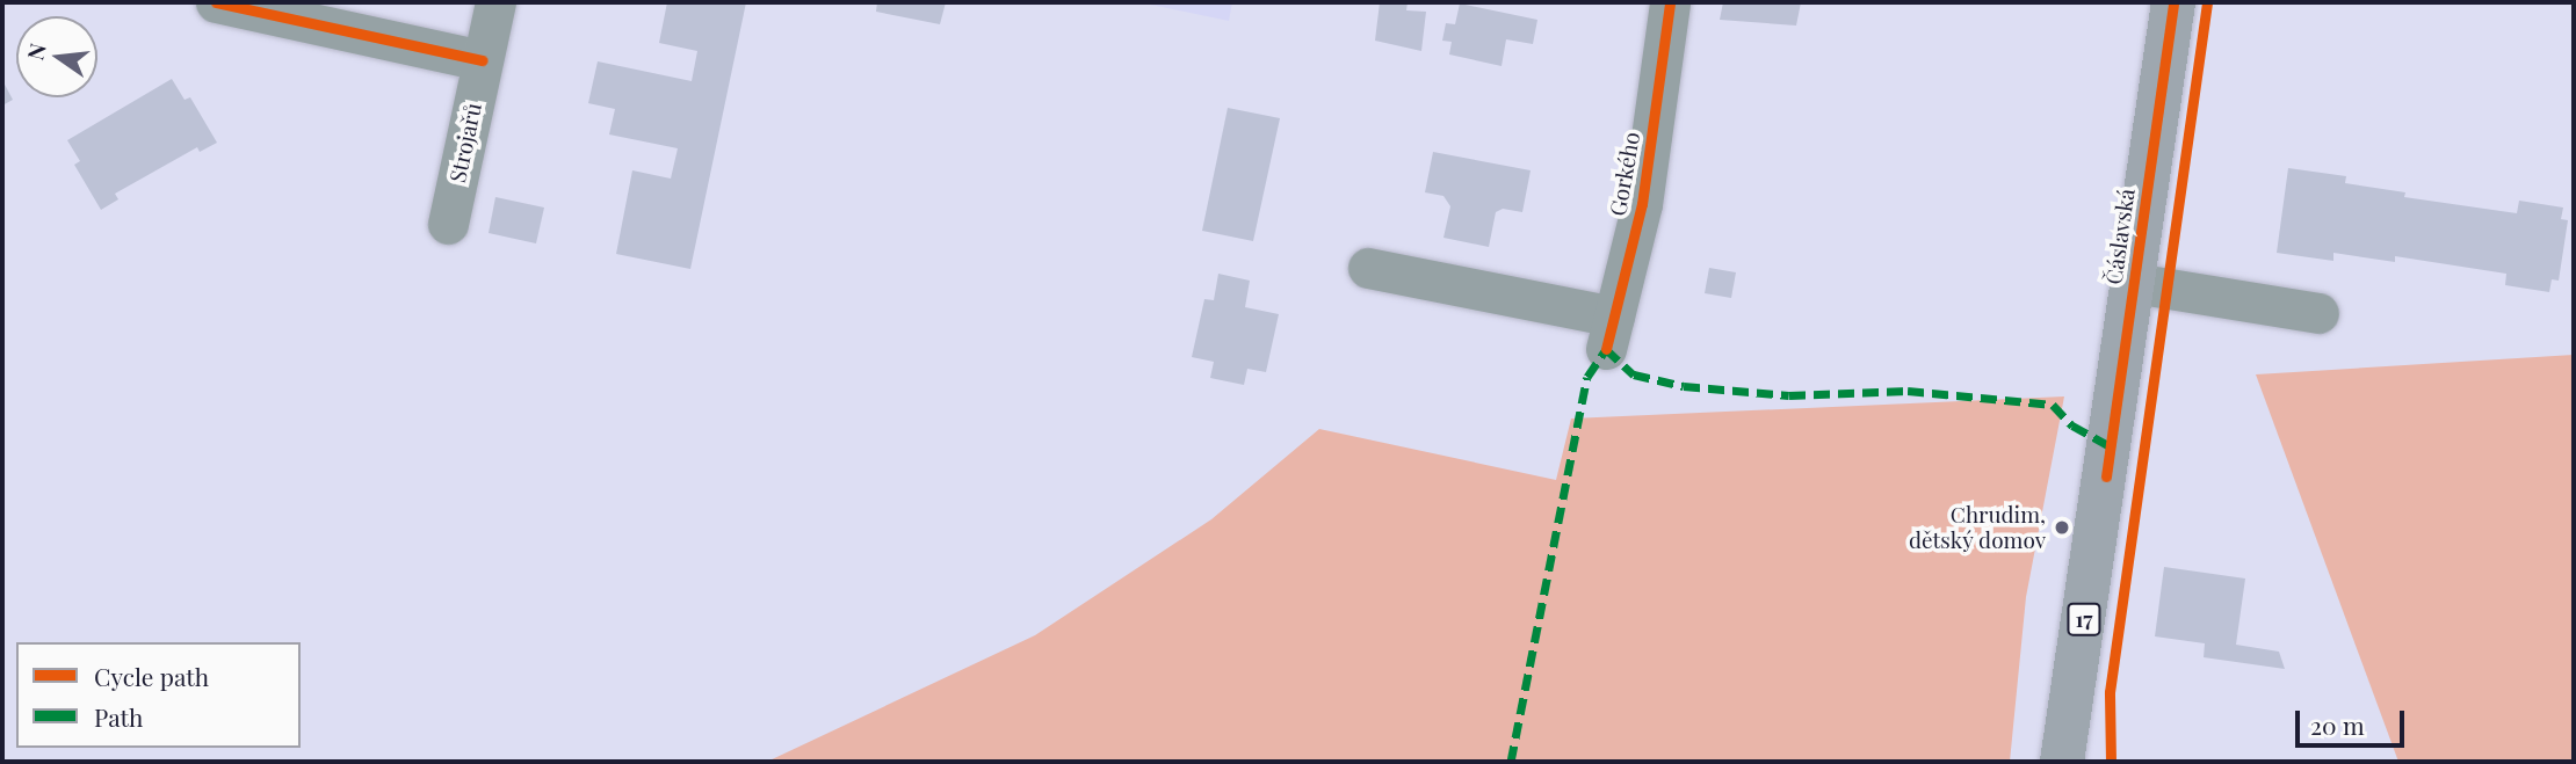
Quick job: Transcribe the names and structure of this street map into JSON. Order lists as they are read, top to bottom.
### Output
{
  "streets": {
    "main road": ["Čáslavská", "17"],
    "street": ["Strojařů", "Gorkého"]
  },
  "places": ["Chrudim, dětský domov"],
  "legend": ["Cycle path", "Path"],
  "scale_bar": "20 m",
  "north": "left"
}
